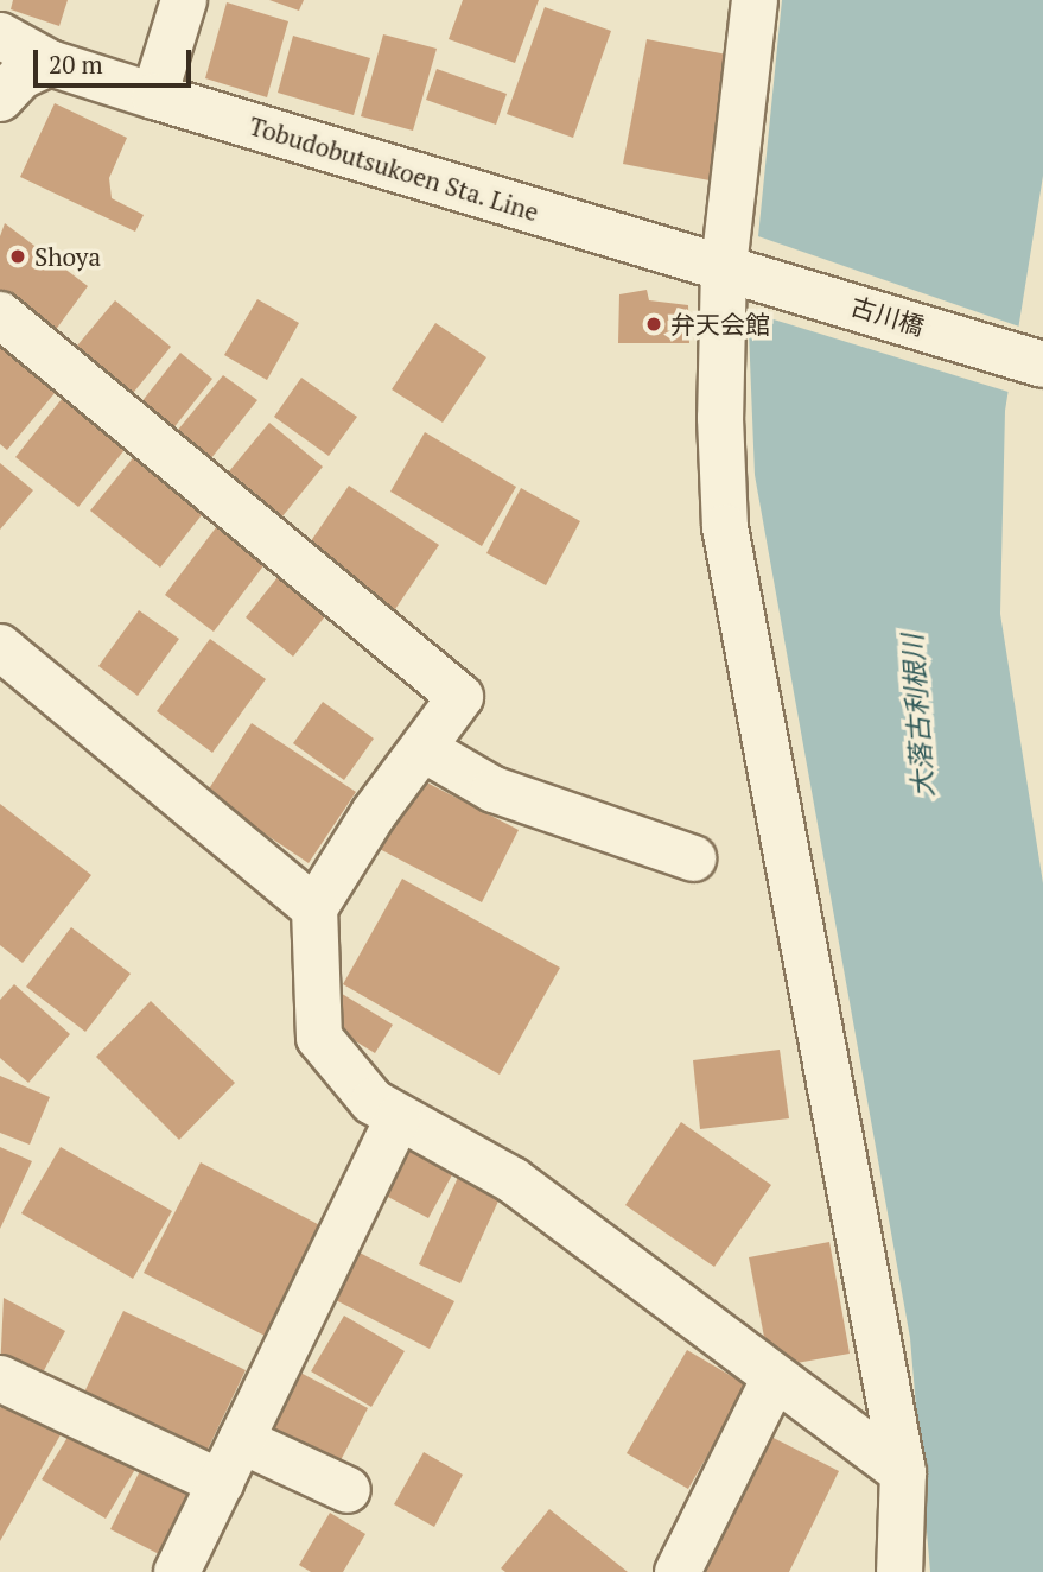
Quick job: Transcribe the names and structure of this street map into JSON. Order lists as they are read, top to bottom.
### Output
{
  "streets": {
    "street": ["Tobudobutsukoen Sta. Line", "古川橋"]
  },
  "crossings": [
    ["Tobudobutsukoen Sta. Line", "古川橋"]
  ],
  "water": ["大落古利根川"],
  "places": ["Shoya", "弁天会館"],
  "scale_bar": "20 m"
}
